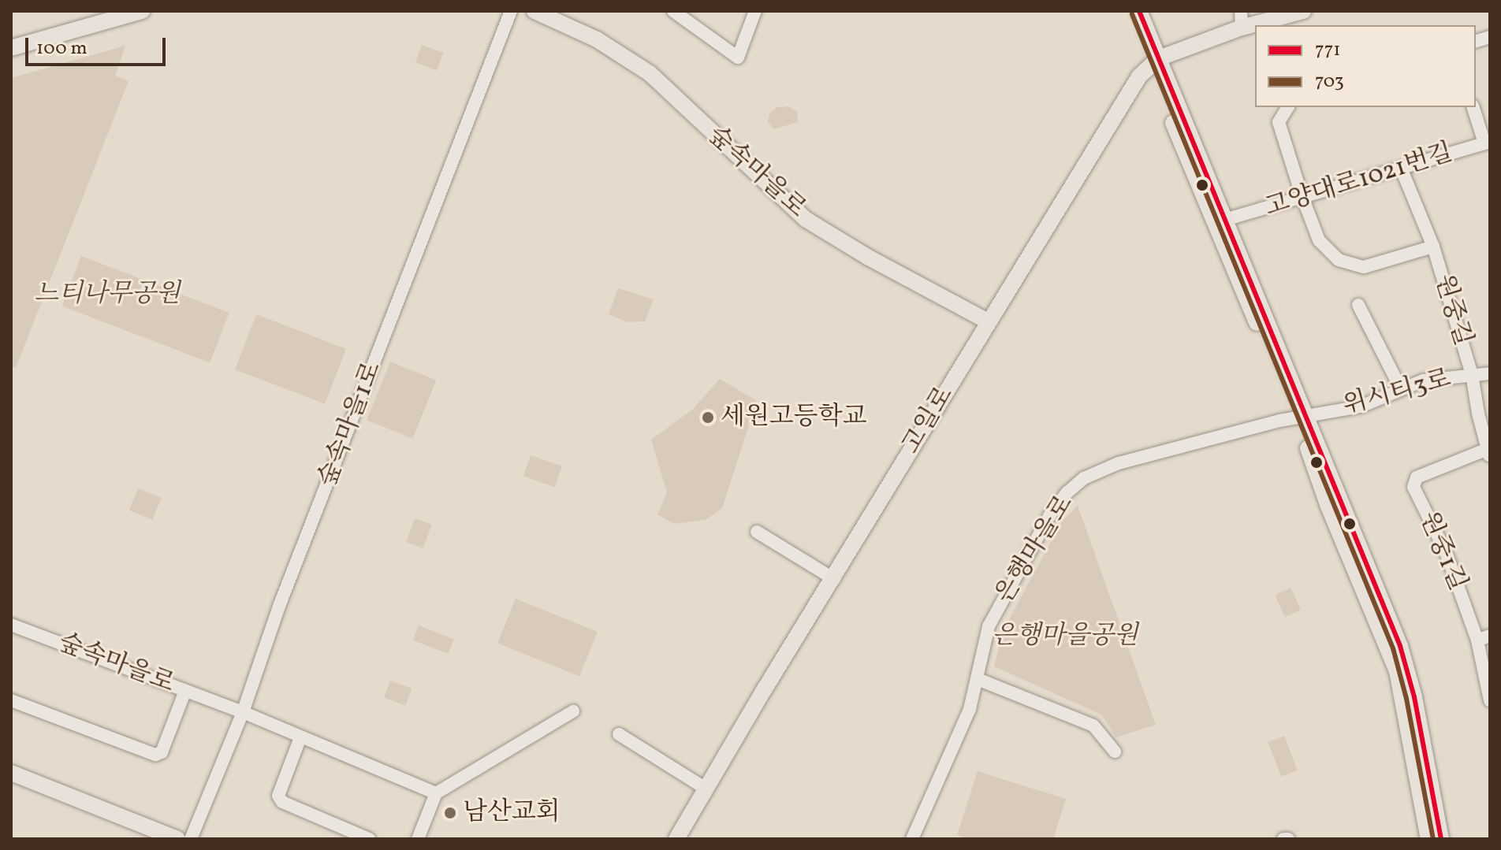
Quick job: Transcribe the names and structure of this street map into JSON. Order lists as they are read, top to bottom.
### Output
{
  "streets": {
    "main road": ["숲속마을로", "고일로"],
    "street": [
      "고양대로1021번길",
      "원중길",
      "위시티3로",
      "숲속마을1로",
      "은행마을로",
      "원중1길"
    ]
  },
  "crossings": [
    ["숲속마을로", "고일로"],
    ["고양대로1021번길", "원중길"],
    ["원중길", "위시티3로"],
    ["원중길", "원중1길"],
    ["위시티3로", "은행마을로"]
  ],
  "parks": ["느티나무공원", "은행마을공원"],
  "places": ["세원고등학교", "남산교회"],
  "lines": ["transit line 771", "transit line 703"],
  "legend": ["771", "703"],
  "scale_bar": "100 m"
}
